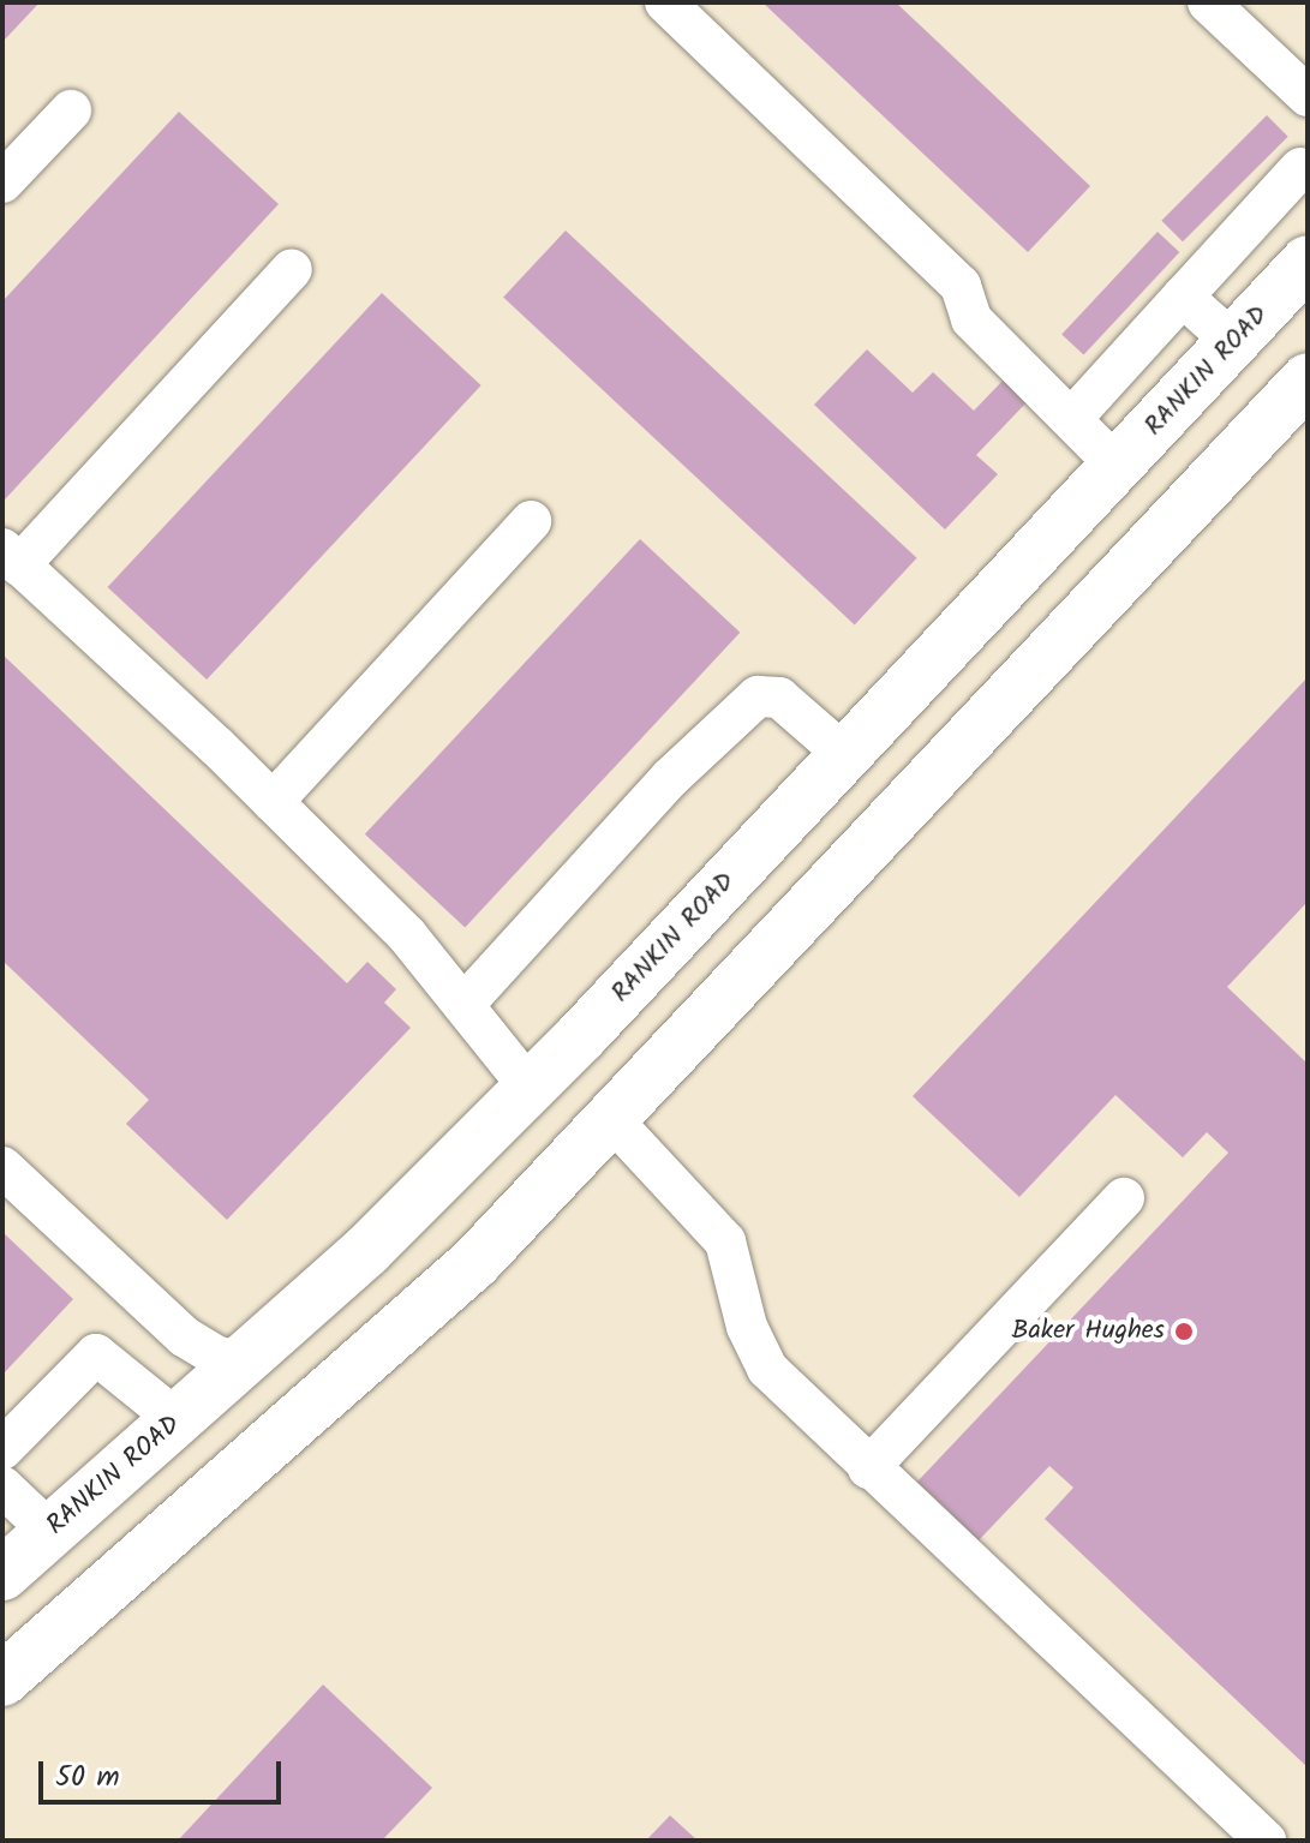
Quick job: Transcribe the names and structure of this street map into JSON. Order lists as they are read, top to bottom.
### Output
{
  "streets": {
    "main road": ["RANKIN ROAD"]
  },
  "places": ["Baker Hughes"],
  "scale_bar": "50 m"
}
